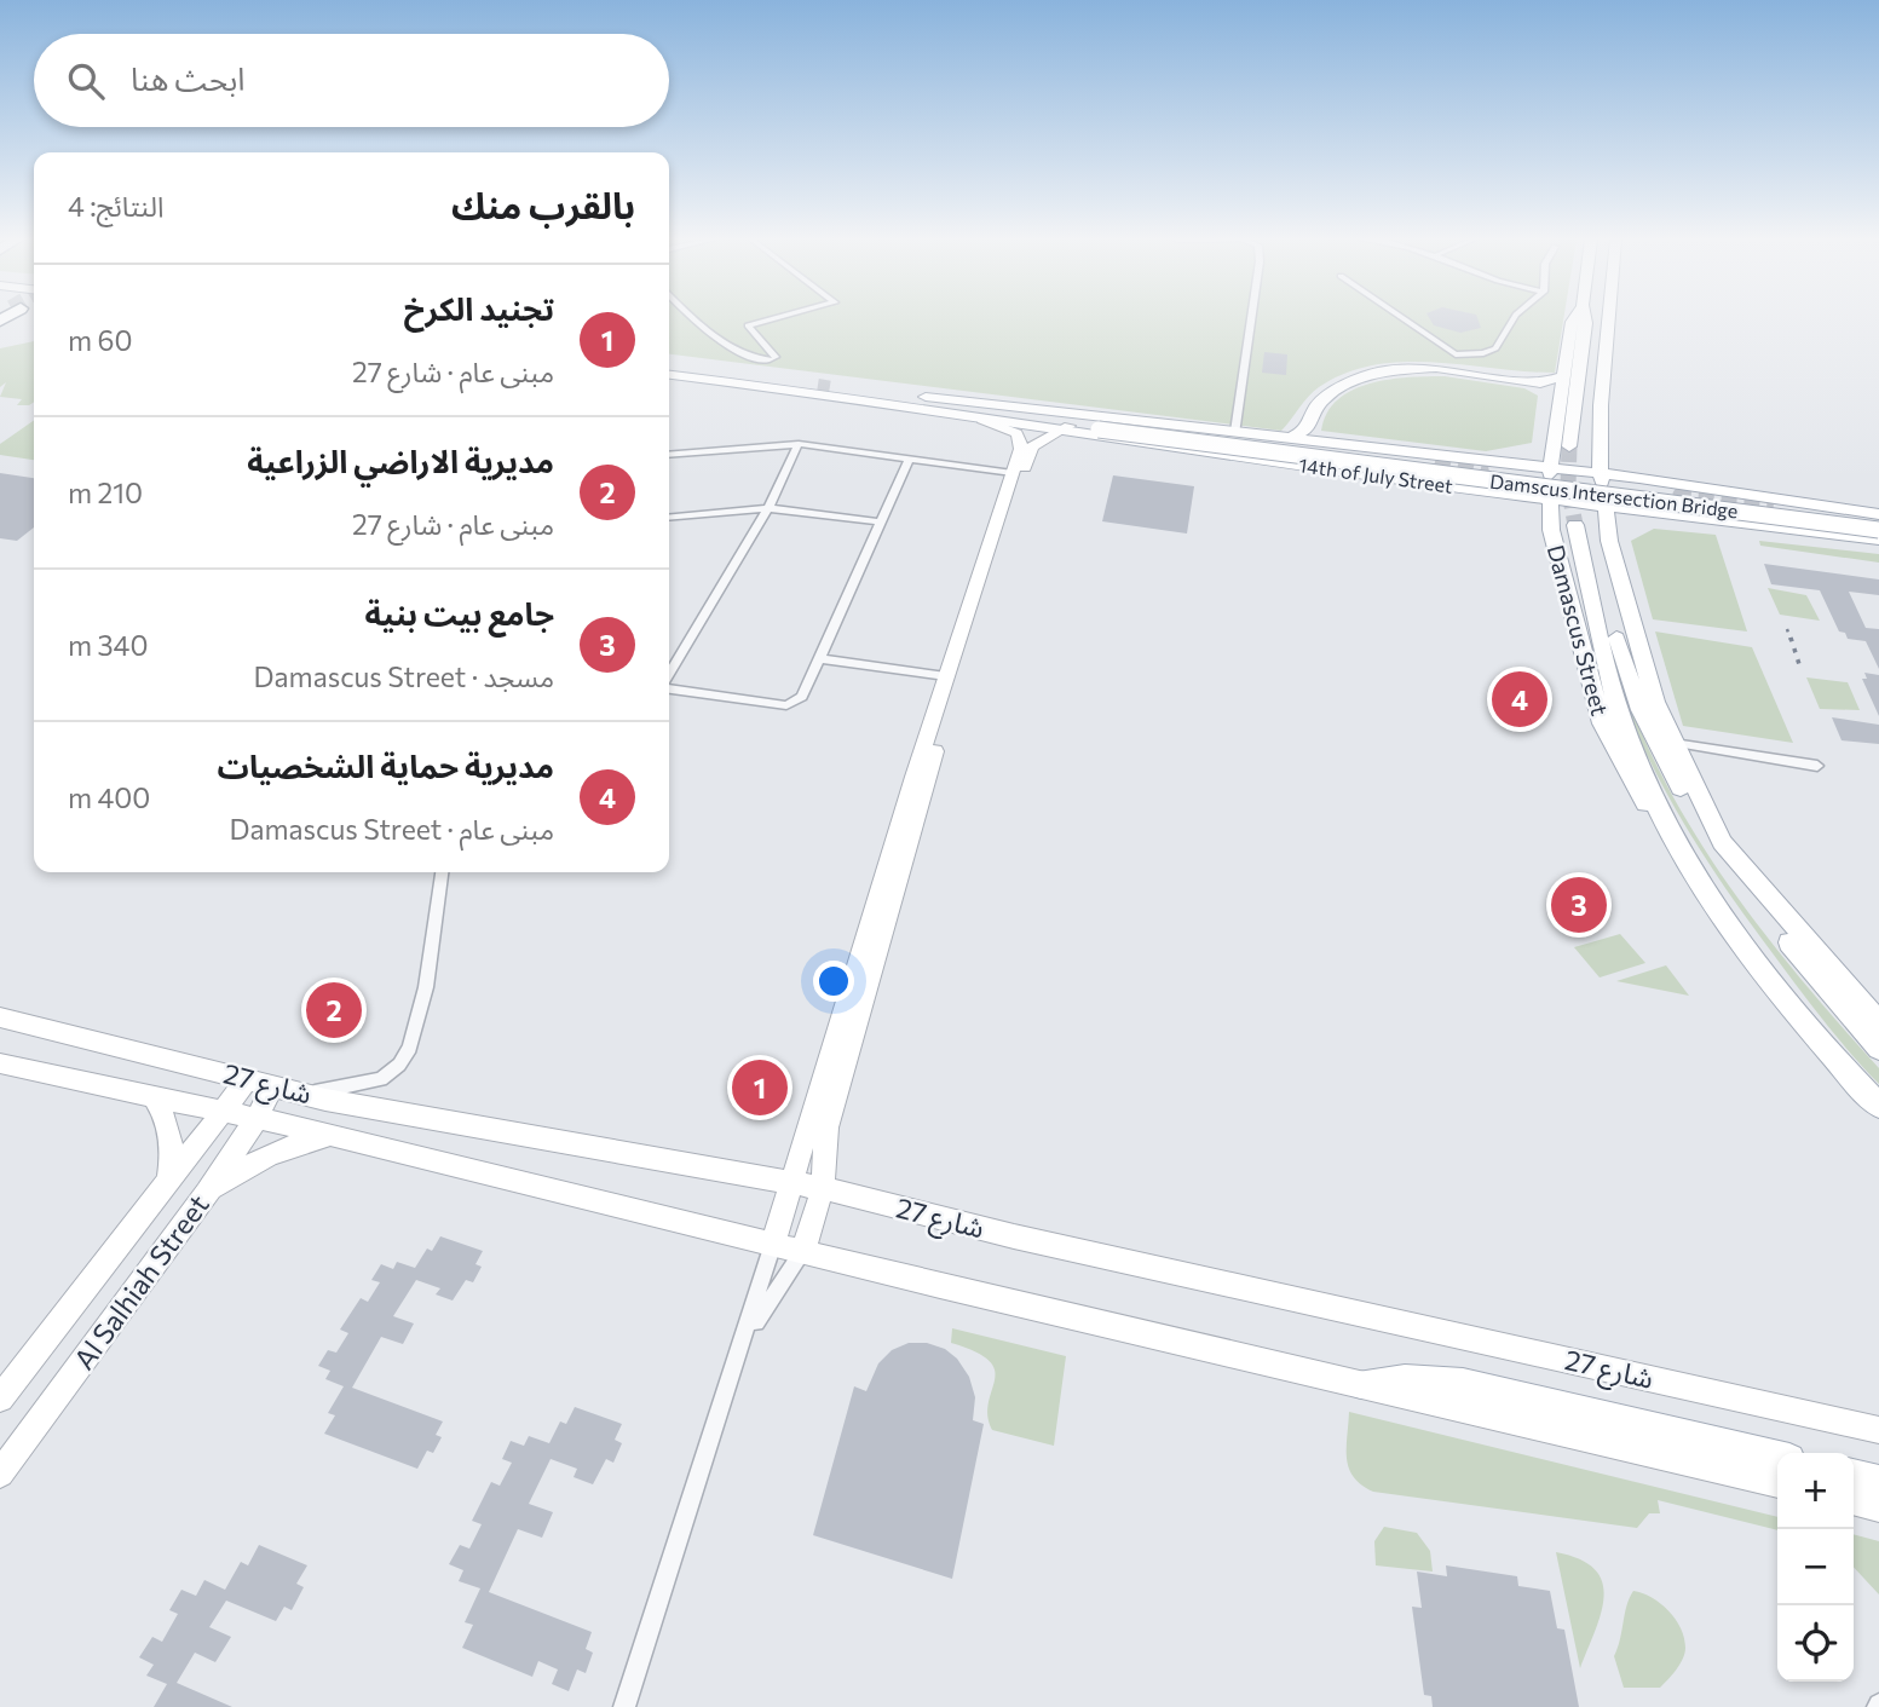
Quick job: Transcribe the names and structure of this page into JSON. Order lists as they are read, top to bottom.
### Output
{
  "streets": {
    "main road": [
      "14th of July Street",
      "Damscus Intersection Bridge",
      "Damascus Street",
      "شارع 27",
      "Al Salhiah Street"
    ]
  },
  "crossings": [
    ["14th of July Street", "Damscus Intersection Bridge"],
    ["14th of July Street", "Damascus Street"],
    ["شارع 27", "Al Salhiah Street"]
  ],
  "page": {
    "search": "ابحث هنا",
    "heading": ["بالقرب منك", "النتائج: 4"],
    "list": [
      {
        "mark": "1",
        "name": "تجنيد الكرخ",
        "note": "مبنى عام · شارع 27",
        "value": "60 m"
      },
      {
        "mark": "2",
        "name": "مديرية الاراضي الزراعية",
        "note": "مبنى عام · شارع 27",
        "value": "210 m"
      },
      {
        "mark": "3",
        "name": "جامع بيت بنية",
        "note": "مسجد · Damascus Street",
        "value": "340 m"
      },
      {
        "mark": "4",
        "name": "مديرية حماية الشخصيات",
        "note": "مبنى عام · Damascus Street",
        "value": "400 m"
      }
    ],
    "pins": [
      "4",
      "3",
      "2",
      "1"
    ],
    "map_buttons": ["+", "−"]
  }
}
